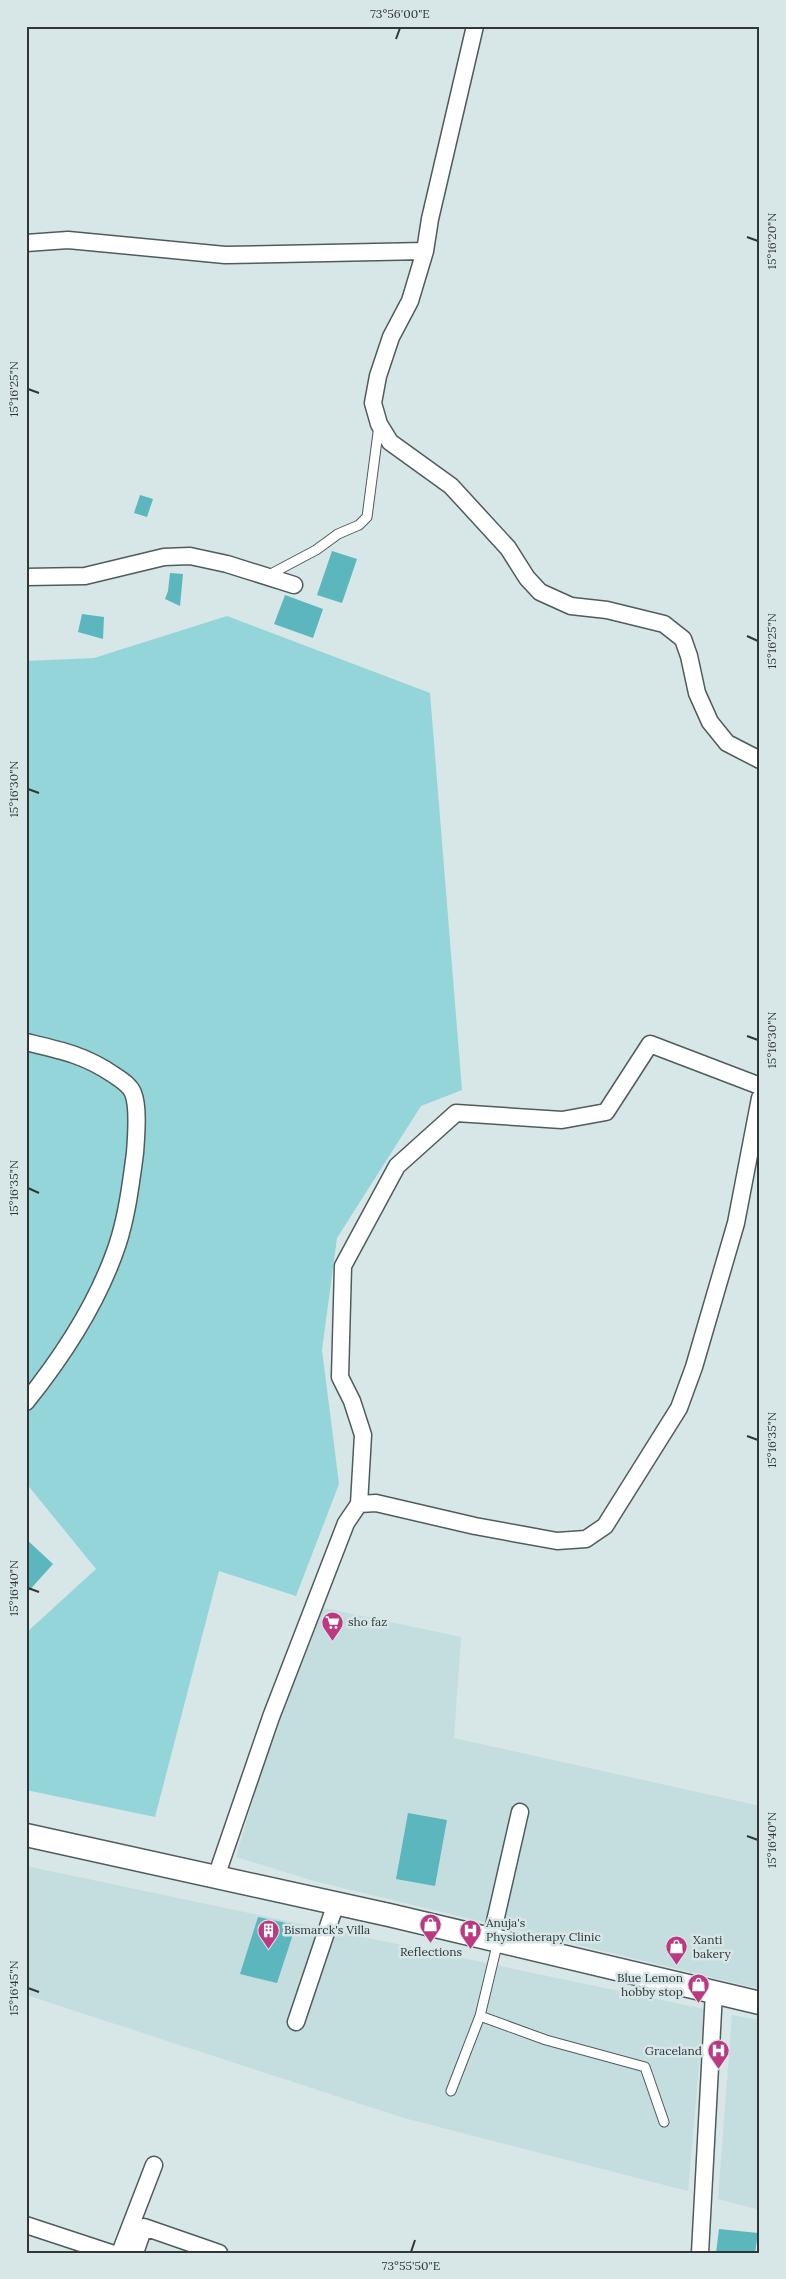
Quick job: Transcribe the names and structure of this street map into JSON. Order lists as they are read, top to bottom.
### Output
{
  "places": {
    "supermarket": ["sho faz"],
    "shop": ["Reflections", "Xanti bakery", "Blue Lemon hobby stop"],
    "building": ["Bismarck's Villa"],
    "hospital": ["Anuja's Physiotherapy Clinic", "Graceland"]
  },
  "coordinates": [
    "73°56'00\"E",
    "15°16'20\"N",
    "15°16'25\"N",
    "15°16'30\"N",
    "15°16'35\"N",
    "15°16'40\"N",
    "15°16'45\"N",
    "73°55'50\"E"
  ]
}
